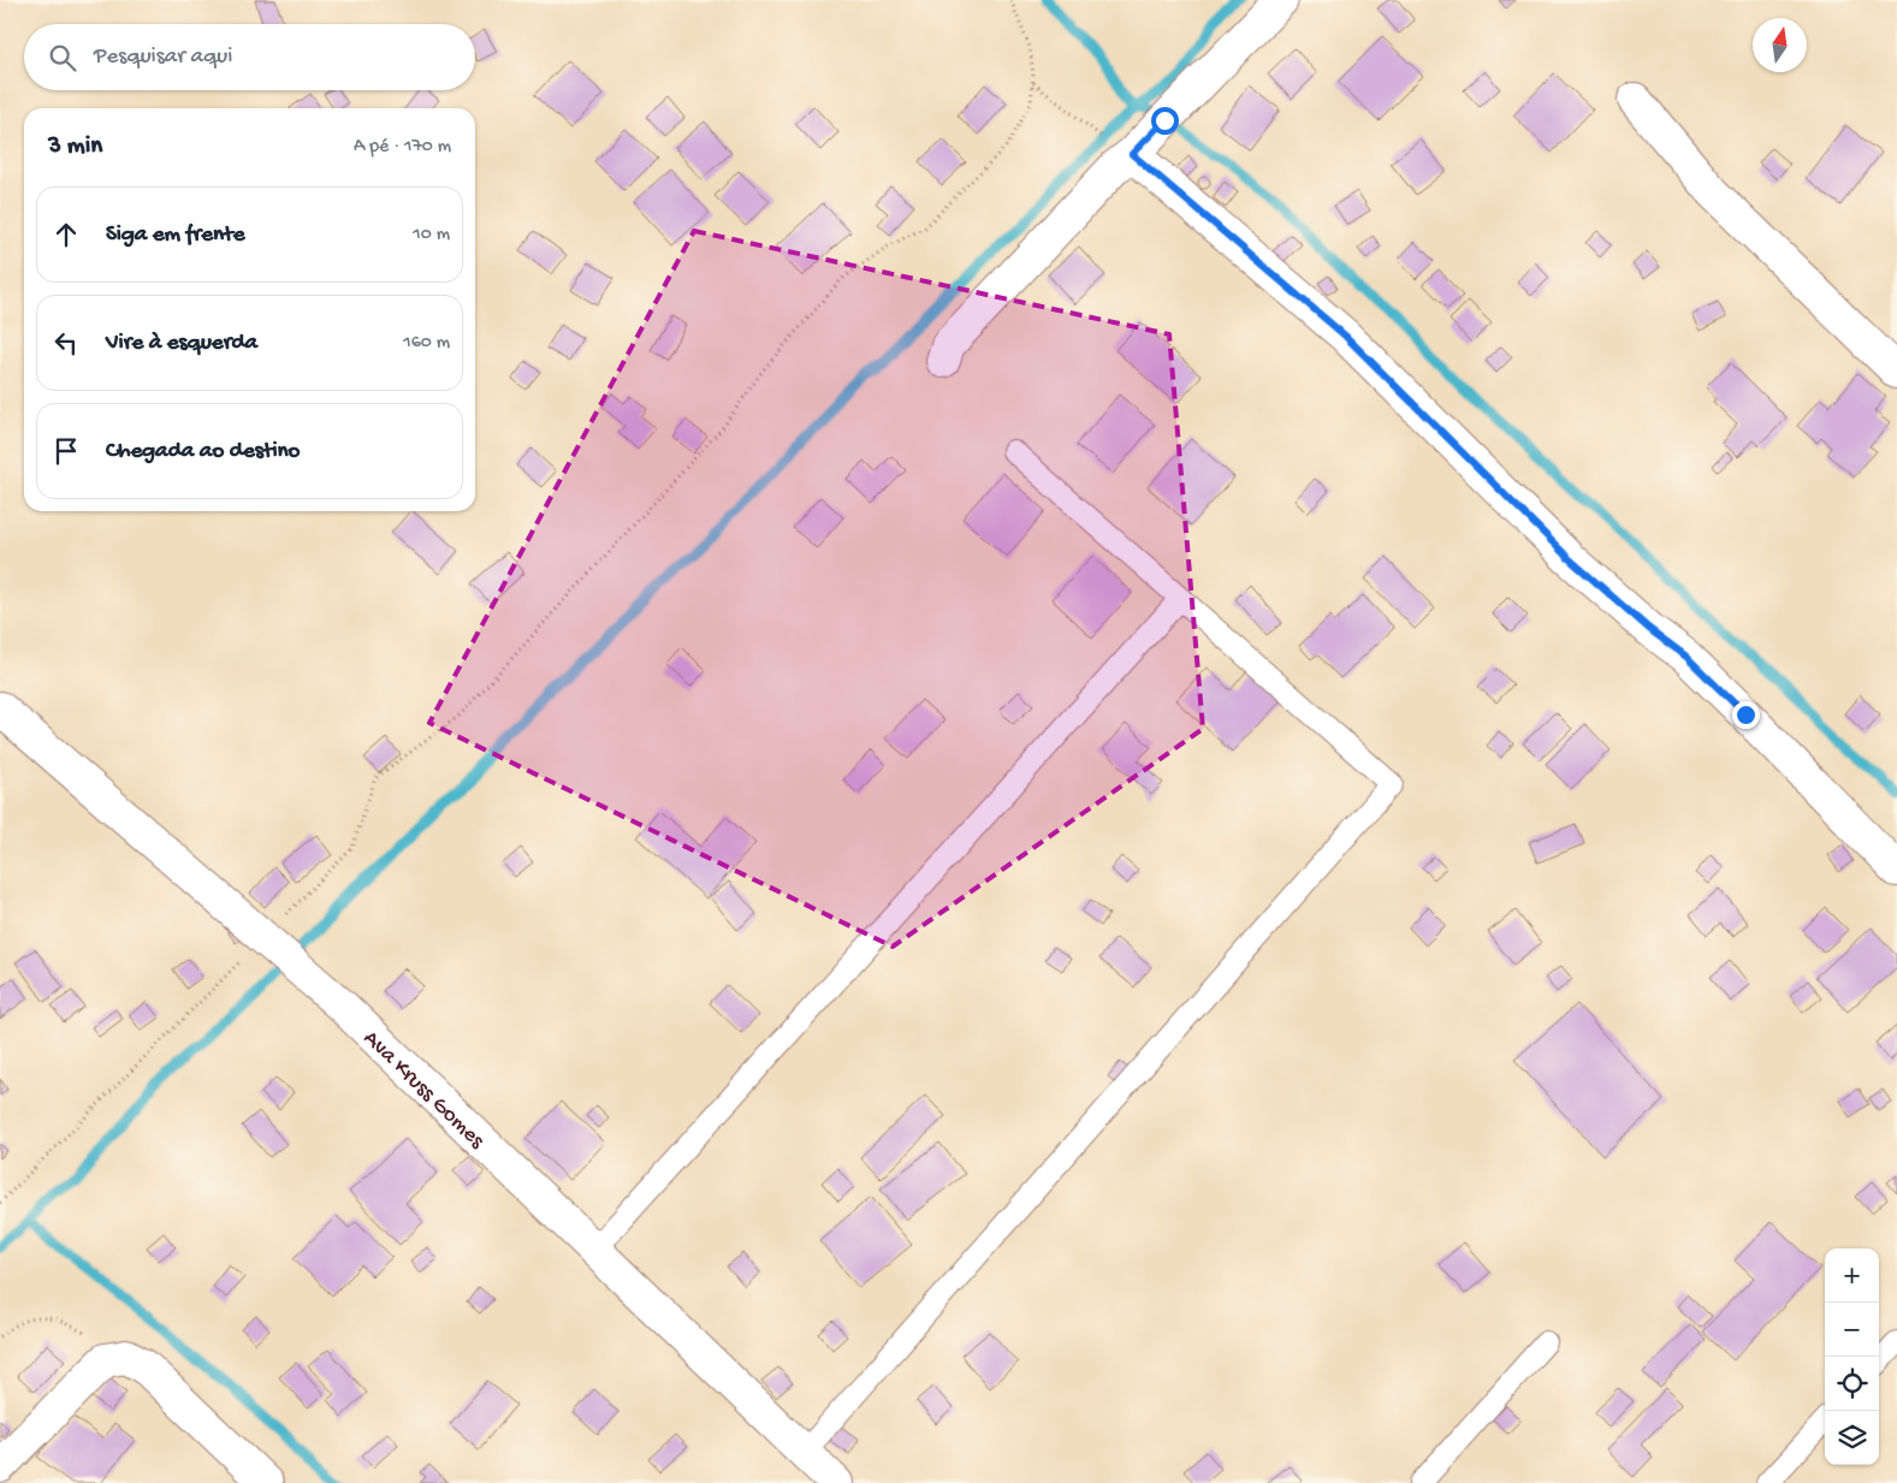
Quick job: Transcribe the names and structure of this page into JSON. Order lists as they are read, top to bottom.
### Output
{
  "streets": {
    "street": ["Ava Kruss Gomes"]
  },
  "north": "top",
  "page": {
    "search": "Pesquisar aqui",
    "heading": ["3 min", "A pé · 170 m"],
    "list": [
      ["Siga em frente", "10 m"],
      ["Vire à esquerda", "160 m"],
      "Chegada ao destino"
    ],
    "map_buttons": ["+", "−"]
  }
}
